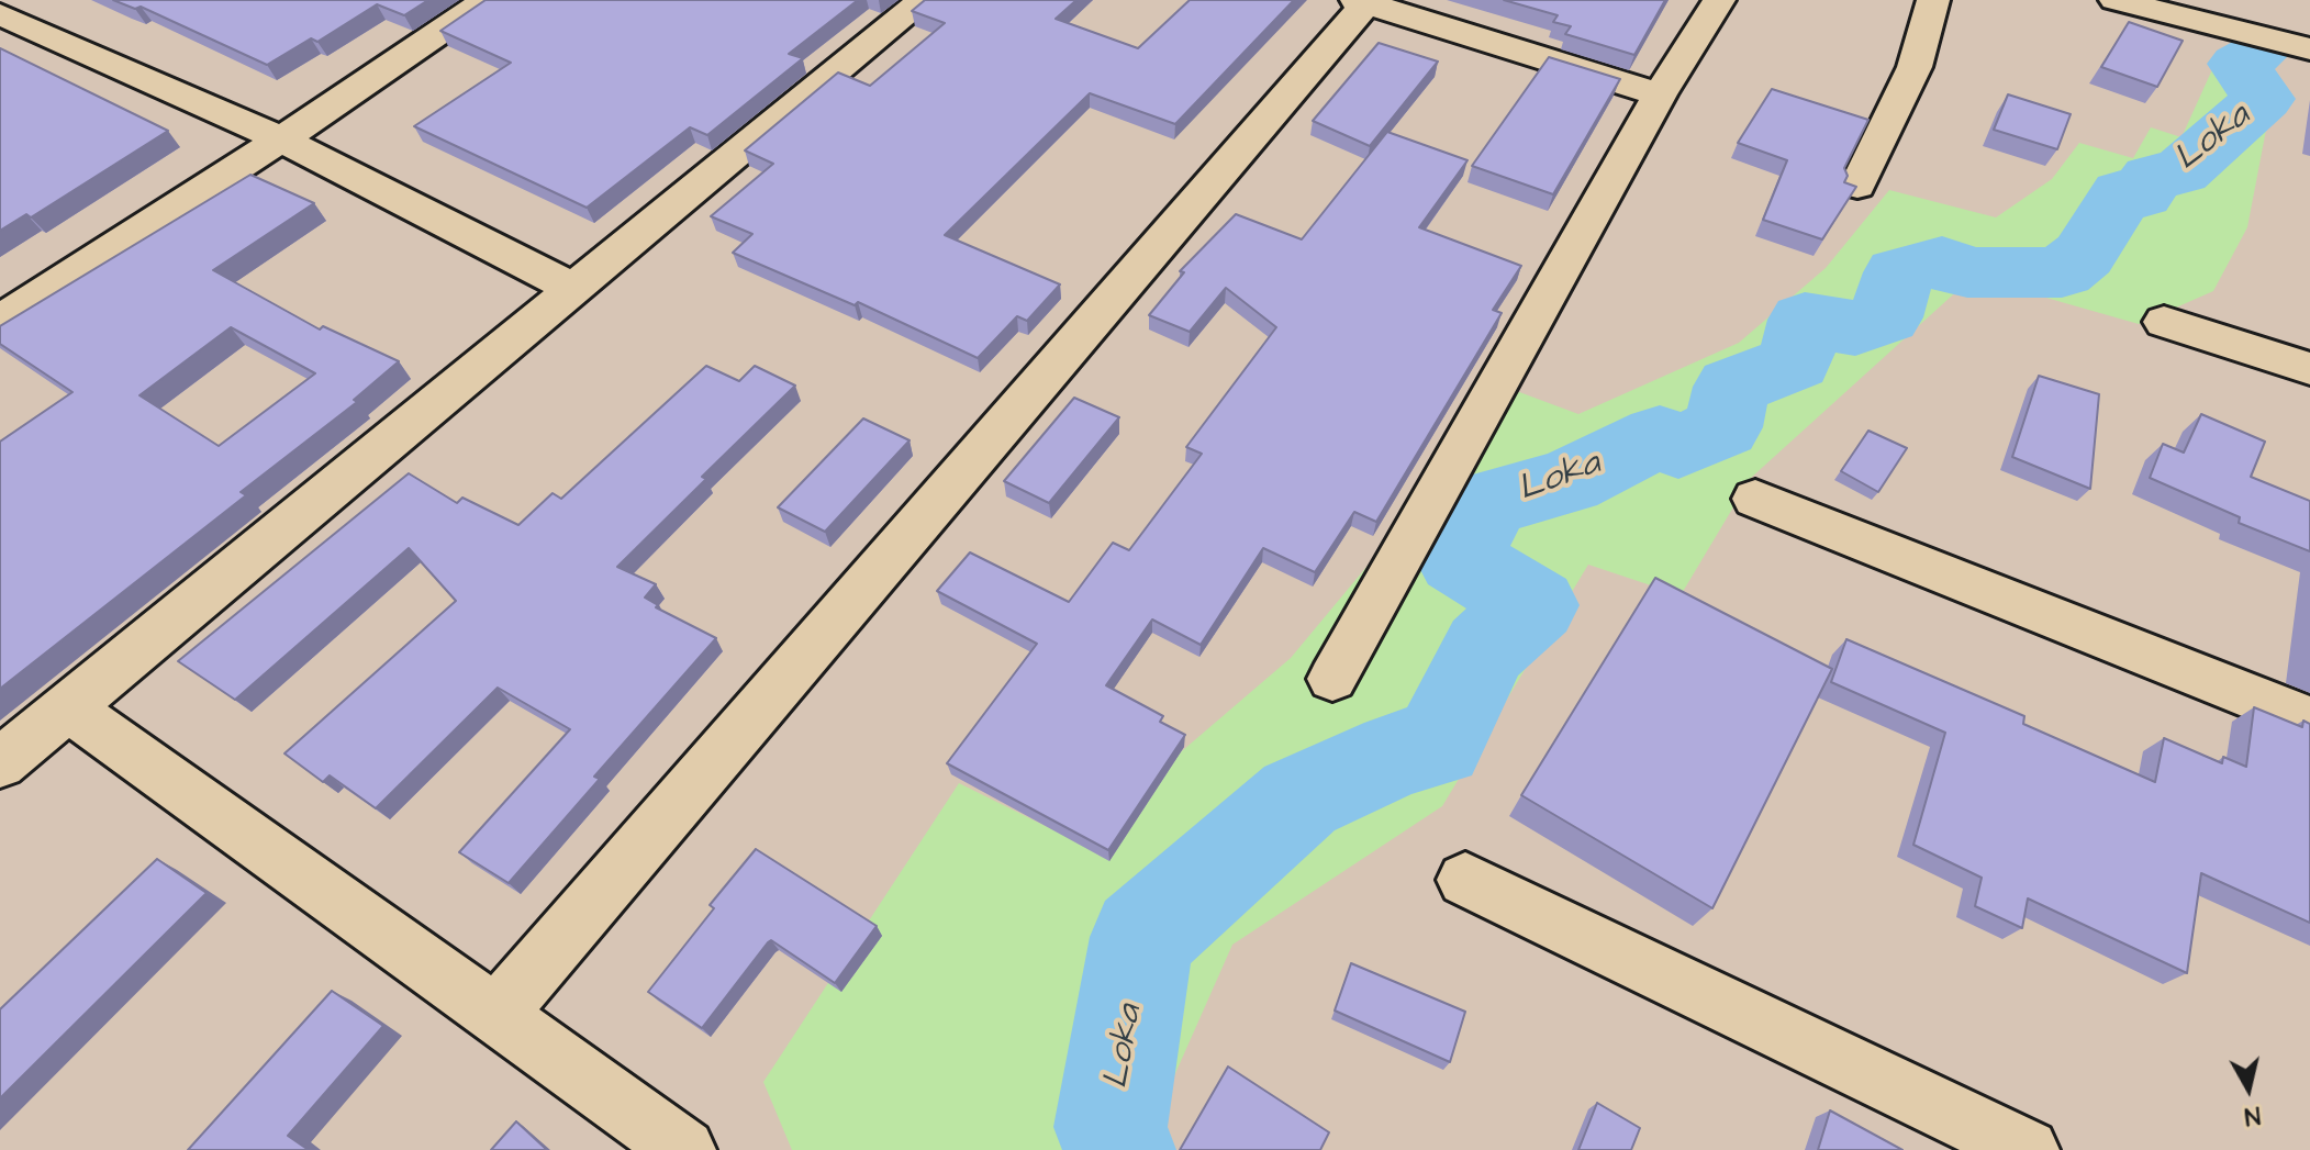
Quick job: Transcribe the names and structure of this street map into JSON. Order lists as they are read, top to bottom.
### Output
{
  "water": ["Loka"],
  "north": "bottom"
}
